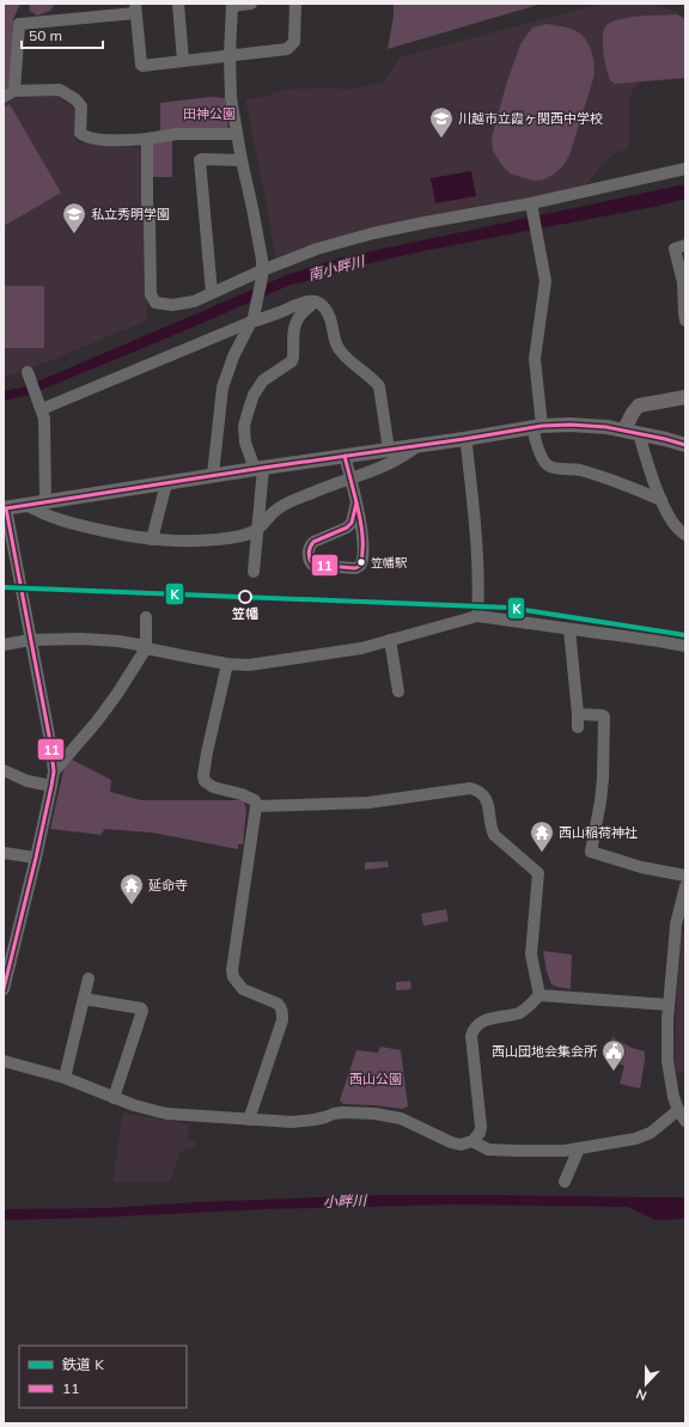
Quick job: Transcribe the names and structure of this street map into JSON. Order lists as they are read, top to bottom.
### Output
{
  "water": ["南小畔川", "小畔川"],
  "parks": ["田神公園", "西山公園"],
  "places": {
    "school or university": ["川越市立霞ヶ関西中学校", "私立秀明学園"],
    "other": ["笠幡駅", "笠幡"],
    "temple": ["西山稲荷神社", "延命寺"],
    "public building": ["西山団地会集会所"]
  },
  "lines": ["transit line 11", "rail line K"],
  "legend": ["鉄道 K", "11"],
  "scale_bar": "50 m",
  "north": "bottom"
}
